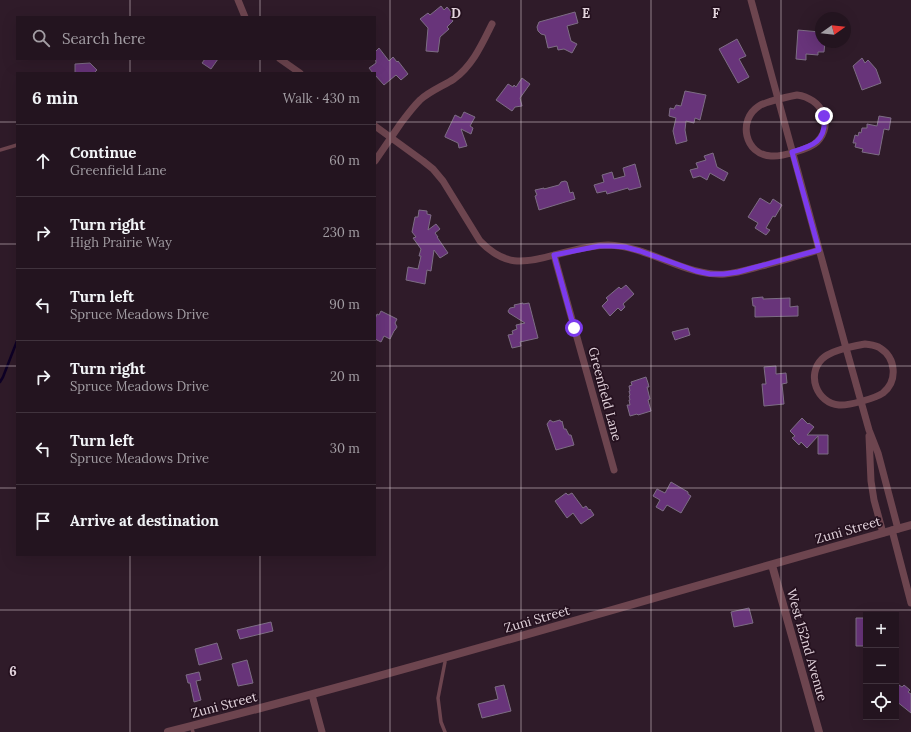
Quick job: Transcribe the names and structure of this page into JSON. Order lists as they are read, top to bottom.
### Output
{
  "streets": {
    "street": ["Greenfield Lane", "Zuni Street", "West 152nd Avenue"]
  },
  "crossings": [
    ["Zuni Street", "West 152nd Avenue"]
  ],
  "north": "right",
  "page": {
    "search": "Search here",
    "heading": ["6 min", "Walk · 430 m"],
    "list": [
      ["Continue", "Greenfield Lane", "60 m"],
      ["Turn right", "High Prairie Way", "230 m"],
      ["Turn left", "Spruce Meadows Drive", "90 m"],
      ["Turn right", "Spruce Meadows Drive", "20 m"],
      ["Turn left", "Spruce Meadows Drive", "30 m"],
      "Arrive at destination"
    ],
    "map_buttons": ["+", "−"]
  },
  "grid": {
    "columns": ["D", "E", "F"],
    "rows": ["6"]
  }
}
